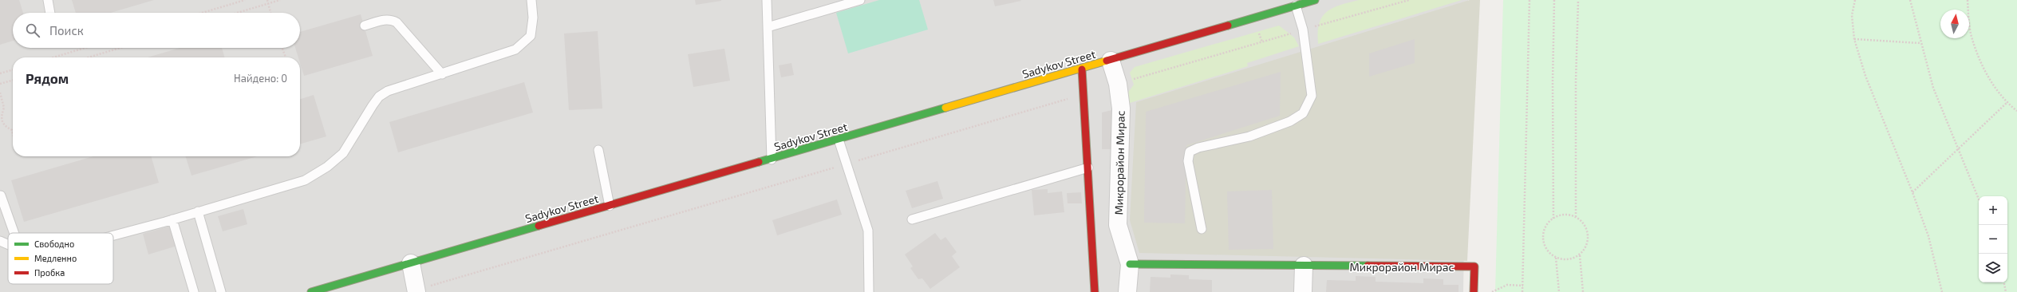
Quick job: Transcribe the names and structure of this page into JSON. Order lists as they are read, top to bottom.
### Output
{
  "streets": {
    "street": ["Sadykov Street", "Микрорайон Мирас"]
  },
  "crossings": [
    ["Sadykov Street", "Микрорайон Мирас"]
  ],
  "legend": ["Свободно", "Медленно", "Пробка"],
  "north": "top",
  "page": {
    "search": "Поиск",
    "heading": ["Рядом", "Найдено: 0"],
    "map_buttons": ["+", "−"]
  }
}
